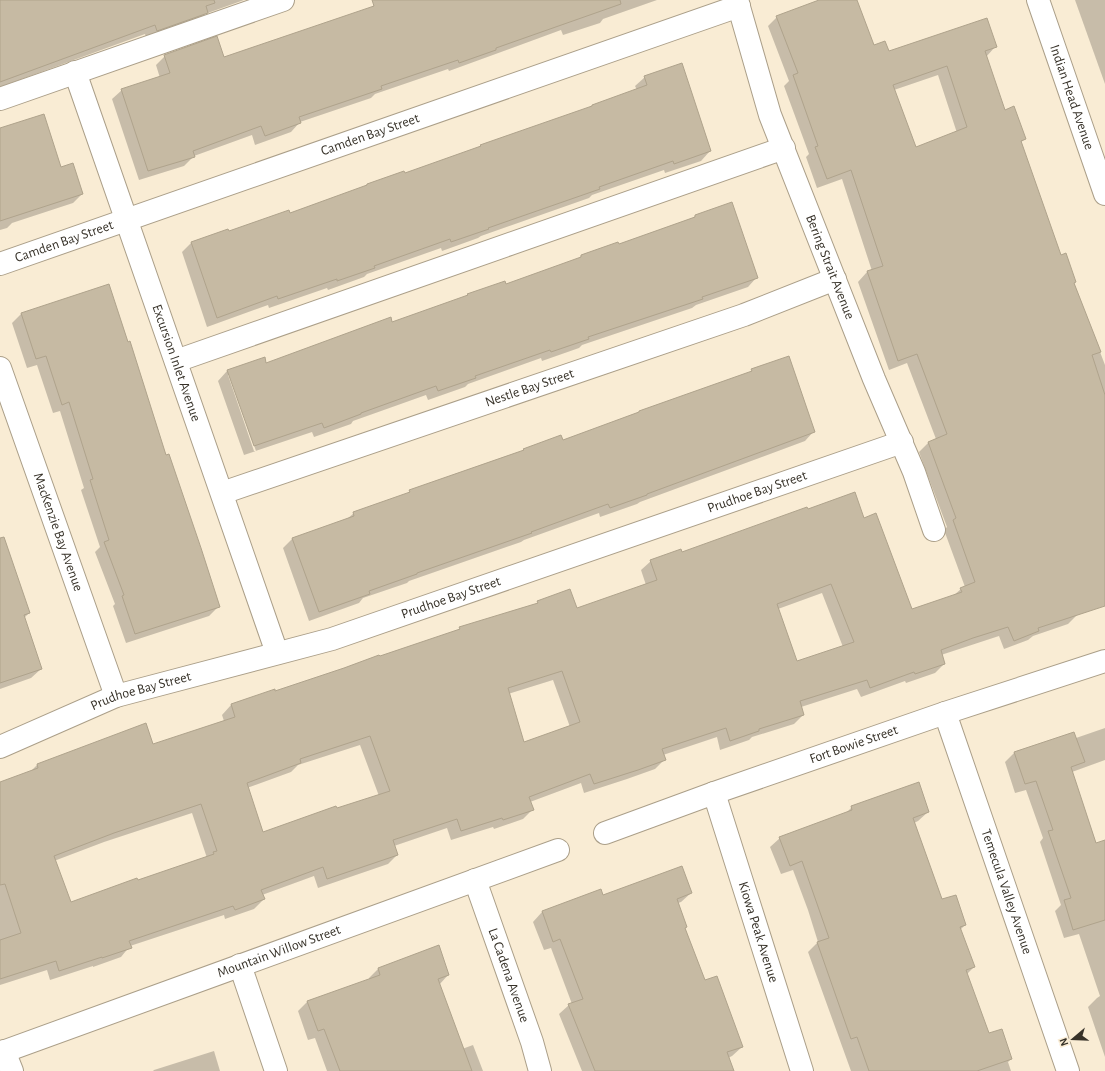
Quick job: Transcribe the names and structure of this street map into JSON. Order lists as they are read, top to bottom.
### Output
{
  "streets": {
    "street": [
      "Indian Head Avenue",
      "Camden Bay Street",
      "Bering Strait Avenue",
      "Excursion Inlet Avenue",
      "Nestle Bay Street",
      "Prudhoe Bay Street",
      "MacKenzie Bay Avenue",
      "Fort Bowie Street",
      "Temecula Valley Avenue",
      "Kiowa Peak Avenue",
      "Mountain Willow Street",
      "La Cadena Avenue"
    ]
  },
  "crossings": [
    ["Camden Bay Street", "Bering Strait Avenue"],
    ["Camden Bay Street", "Excursion Inlet Avenue"],
    ["Bering Strait Avenue", "Nestle Bay Street"],
    ["Bering Strait Avenue", "Prudhoe Bay Street"],
    ["Excursion Inlet Avenue", "Nestle Bay Street"],
    ["Excursion Inlet Avenue", "Prudhoe Bay Street"],
    ["Prudhoe Bay Street", "MacKenzie Bay Avenue"],
    ["Fort Bowie Street", "Temecula Valley Avenue"],
    ["Fort Bowie Street", "Kiowa Peak Avenue"],
    ["Mountain Willow Street", "La Cadena Avenue"]
  ],
  "north": "left"
}
